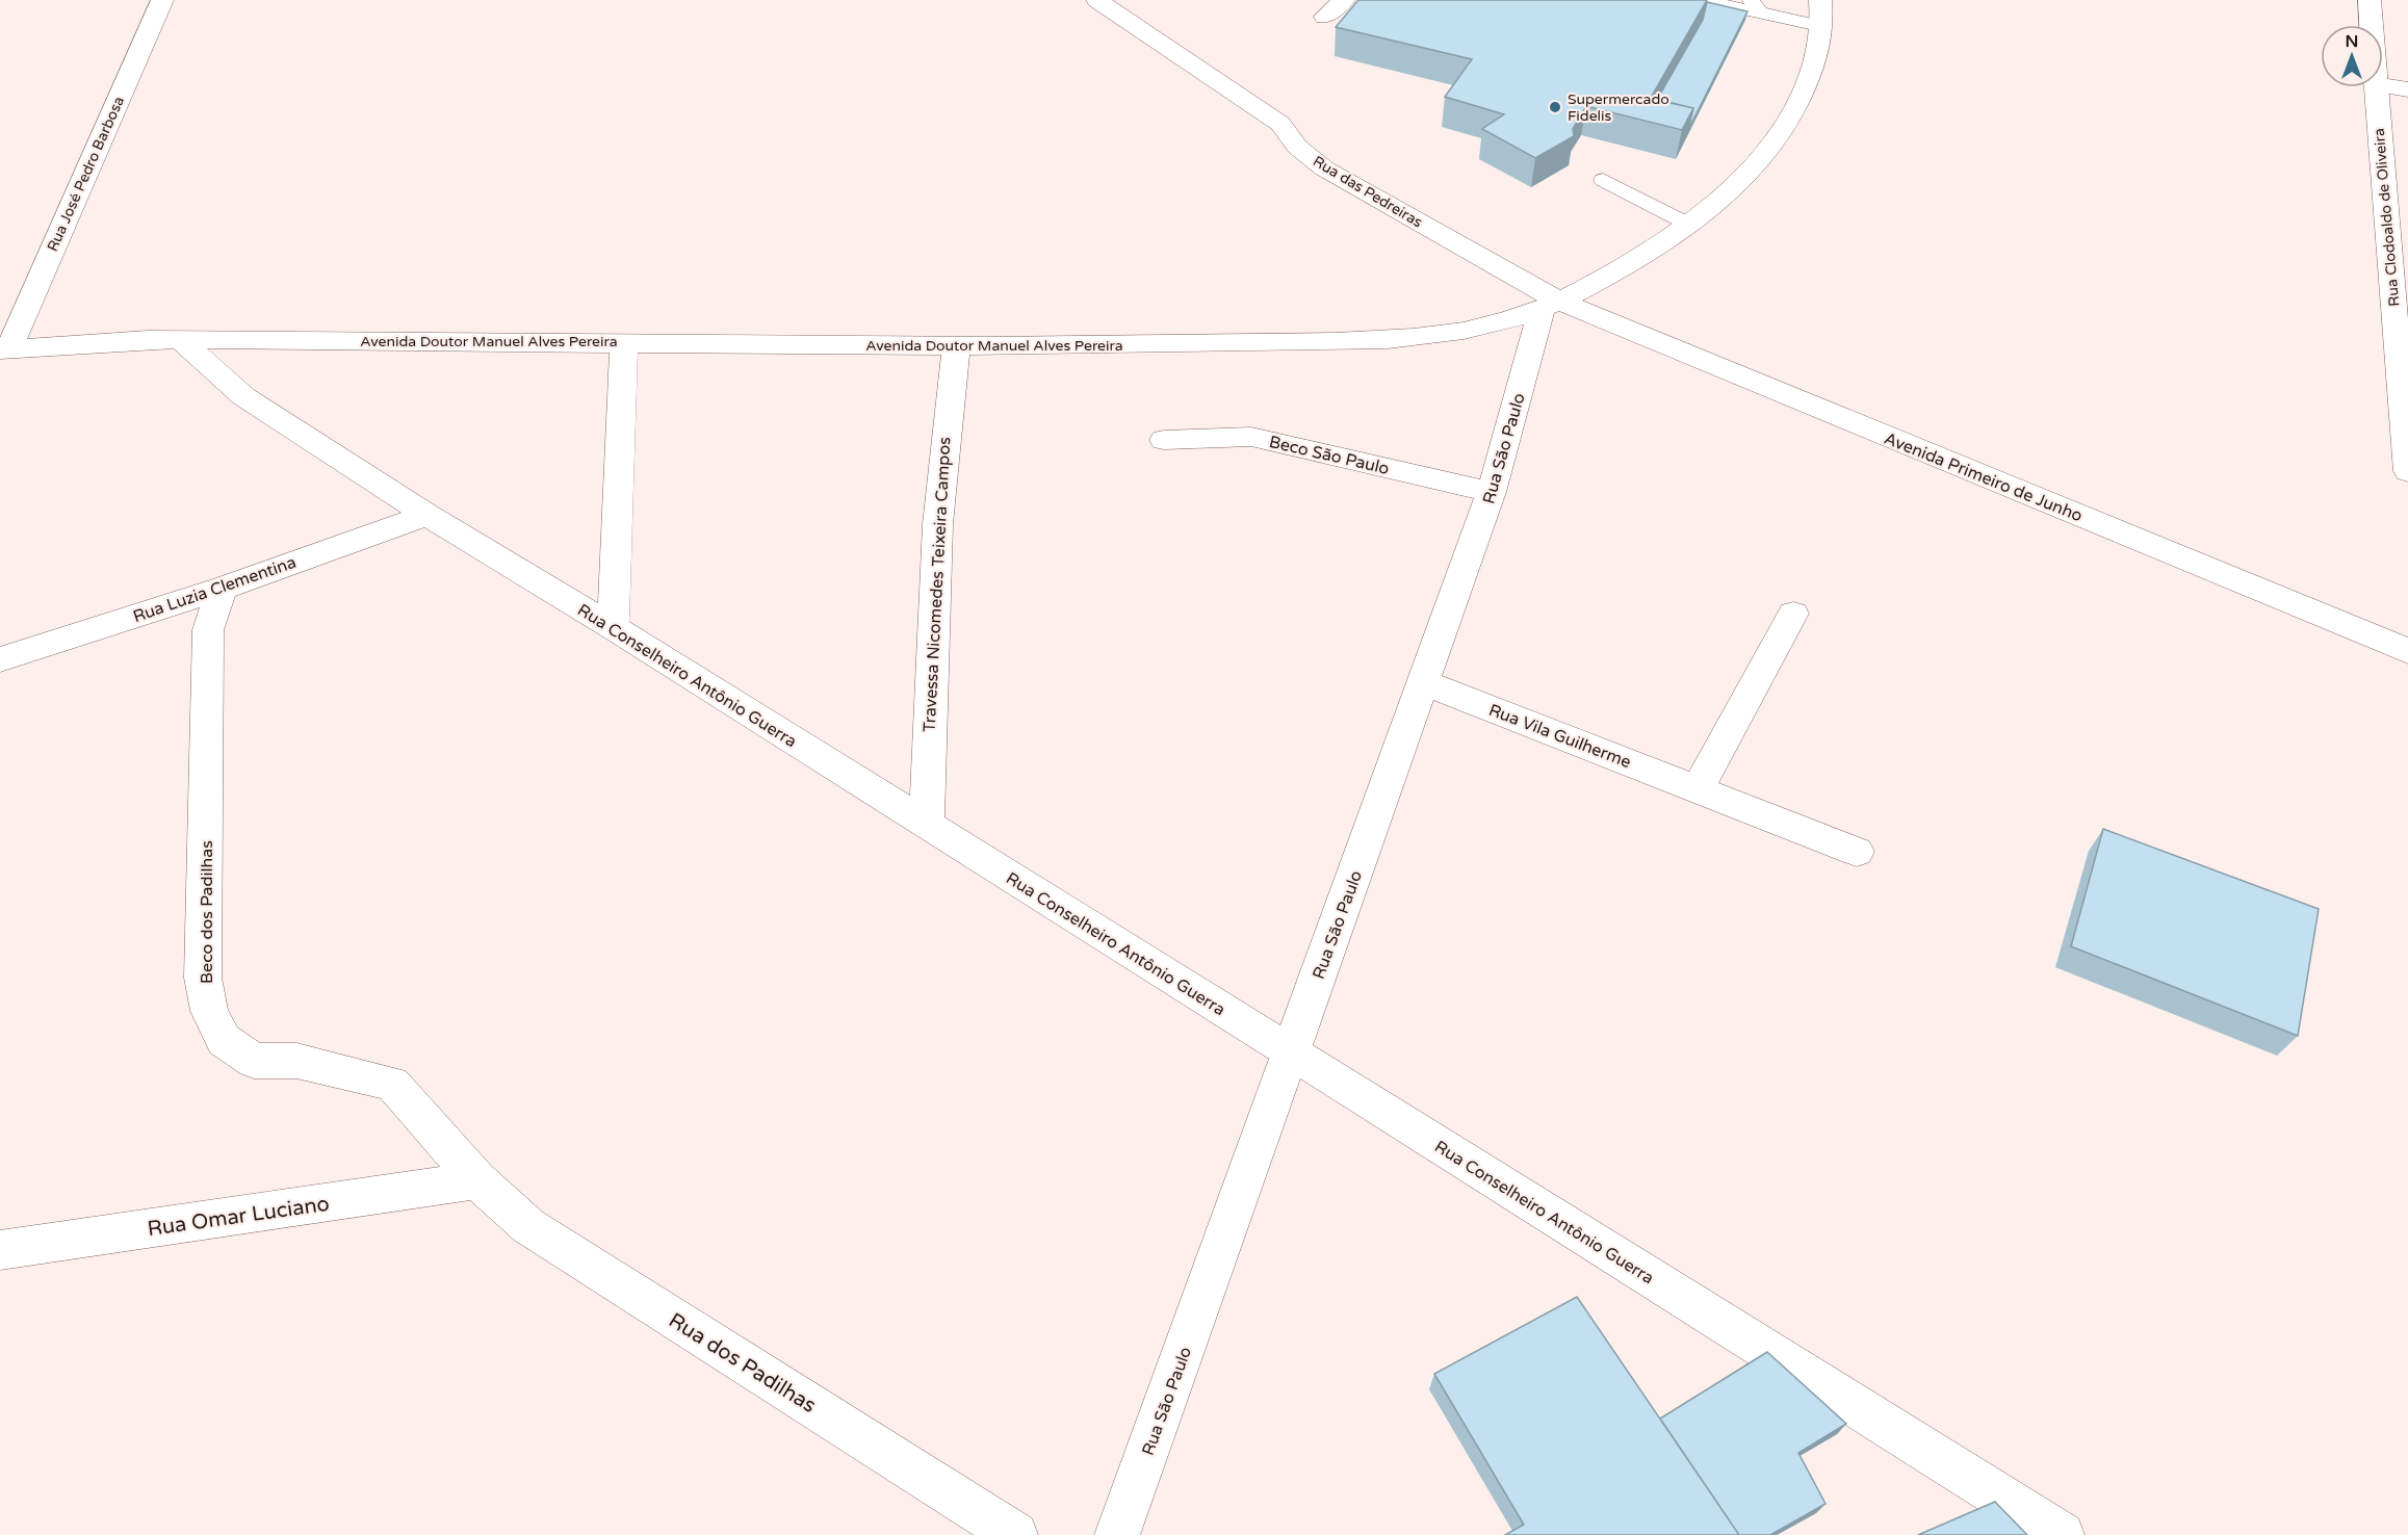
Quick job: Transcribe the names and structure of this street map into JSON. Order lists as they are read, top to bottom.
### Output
{
  "streets": {
    "street": [
      "Rua José Pedro Barbosa",
      "Rua das Pedreiras",
      "Rua Clodoaldo de Oliveira",
      "Avenida Doutor Manuel Alves Pereira",
      "Rua São Paulo",
      "Beco São Paulo",
      "Avenida Primeiro de Junho",
      "Travessa Nicomedes Teixeira Campos",
      "Rua Luzia Clementina",
      "Rua Conselheiro Antônio Guerra",
      "Rua Vila Guilherme",
      "Beco dos Padilhas",
      "Rua Omar Luciano",
      "Rua dos Padilhas"
    ]
  },
  "crossings": [
    ["Rua José Pedro Barbosa", "Avenida Doutor Manuel Alves Pereira"],
    ["Rua das Pedreiras", "Avenida Doutor Manuel Alves Pereira"],
    ["Rua das Pedreiras", "Rua São Paulo"],
    ["Rua das Pedreiras", "Avenida Primeiro de Junho"],
    ["Avenida Doutor Manuel Alves Pereira", "Rua São Paulo"],
    ["Avenida Doutor Manuel Alves Pereira", "Avenida Primeiro de Junho"],
    ["Avenida Doutor Manuel Alves Pereira", "Travessa Nicomedes Teixeira Campos"],
    ["Avenida Doutor Manuel Alves Pereira", "Rua Conselheiro Antônio Guerra"],
    ["Rua São Paulo", "Beco São Paulo"],
    ["Rua São Paulo", "Avenida Primeiro de Junho"],
    ["Rua São Paulo", "Rua Conselheiro Antônio Guerra"],
    ["Rua São Paulo", "Rua Vila Guilherme"],
    ["Travessa Nicomedes Teixeira Campos", "Rua Conselheiro Antônio Guerra"],
    ["Rua Luzia Clementina", "Rua Conselheiro Antônio Guerra"],
    ["Rua Luzia Clementina", "Beco dos Padilhas"],
    ["Beco dos Padilhas", "Rua Omar Luciano"],
    ["Beco dos Padilhas", "Rua dos Padilhas"],
    ["Rua Omar Luciano", "Rua dos Padilhas"]
  ],
  "places": ["Supermercado Fidelis"],
  "north": "top"
}
